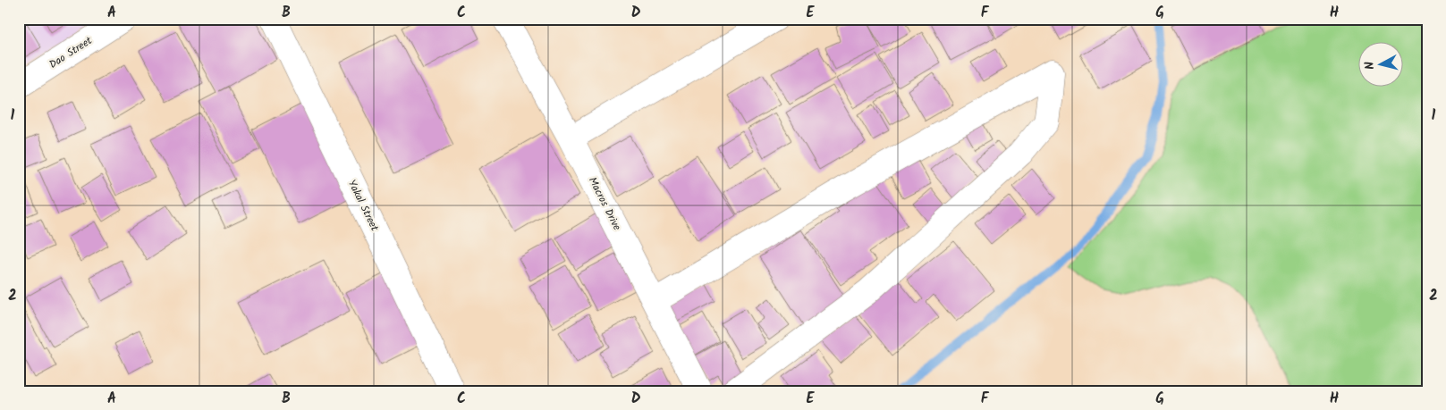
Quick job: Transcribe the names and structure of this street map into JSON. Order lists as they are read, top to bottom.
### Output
{
  "streets": {
    "street": ["Dao Street", "Macros Drive", "Yakal Street"]
  },
  "north": "left",
  "grid": {
    "columns": [
      "A",
      "B",
      "C",
      "D",
      "E",
      "F",
      "G",
      "H"
    ],
    "rows": ["1", "2"]
  }
}
